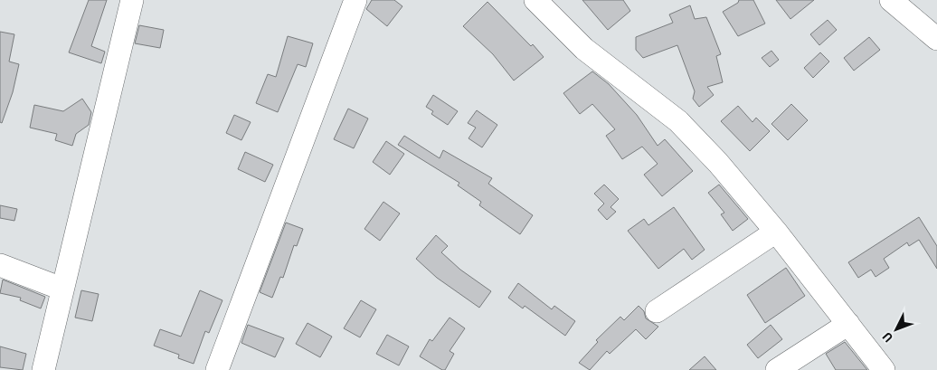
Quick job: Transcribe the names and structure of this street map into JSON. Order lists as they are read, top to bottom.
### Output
{
  "north": "bottom left"
}
